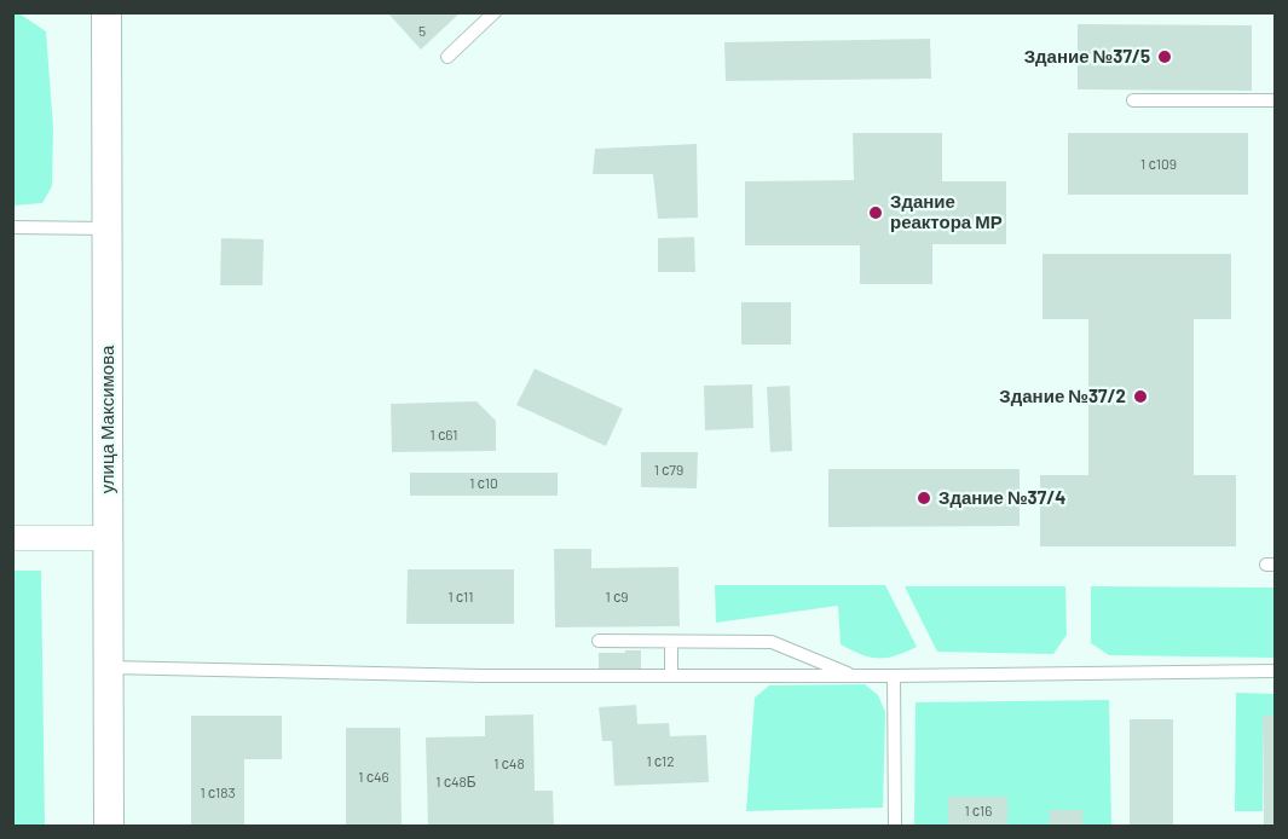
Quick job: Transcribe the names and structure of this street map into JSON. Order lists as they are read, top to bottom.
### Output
{
  "streets": {
    "street": ["улица Максимова"]
  },
  "places": [
    "Здание №37/5",
    "Здание реактора МР",
    "Здание №37/2",
    "Здание №37/4"
  ],
  "house_numbers": [
    "5",
    "1 с109",
    "1 с61",
    "1 с79",
    "1 с10",
    "1 с11",
    "1 с9",
    "1 с12",
    "1 с48",
    "1 с46",
    "1 с48Б",
    "1 с183",
    "1 с16"
  ]
}
